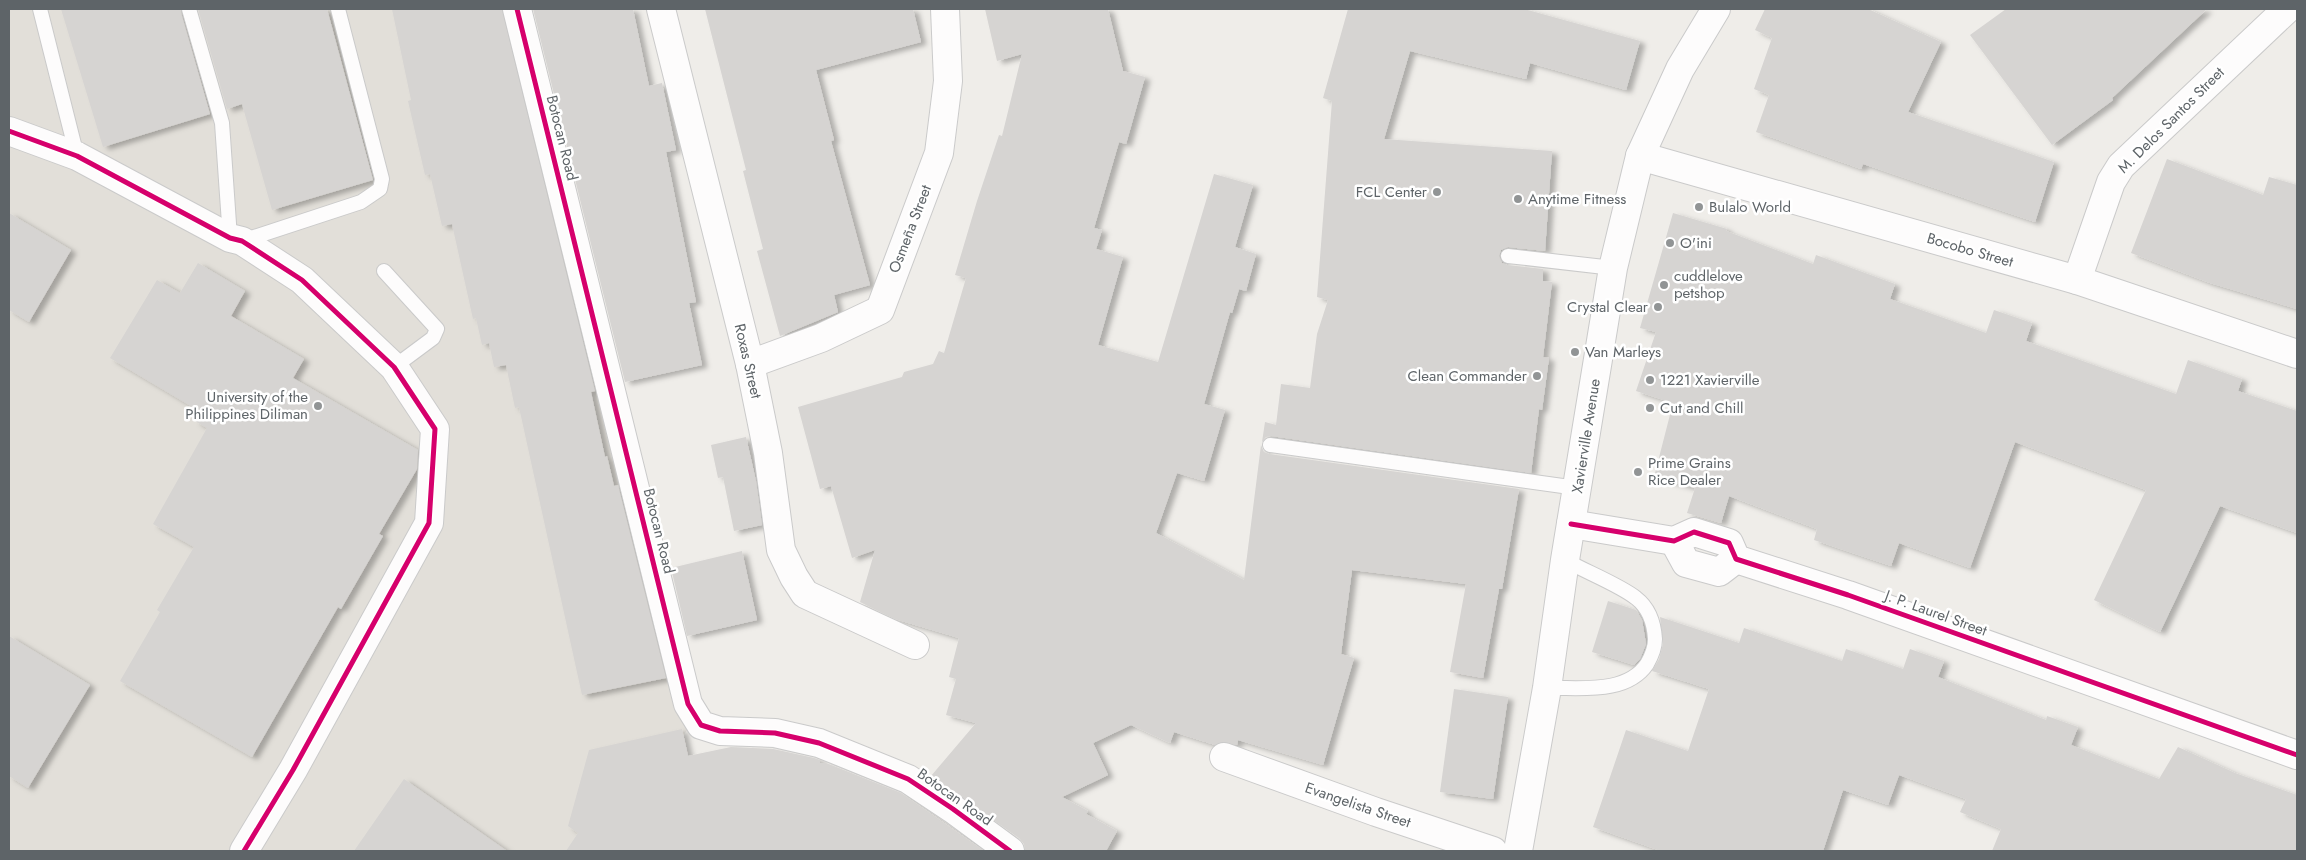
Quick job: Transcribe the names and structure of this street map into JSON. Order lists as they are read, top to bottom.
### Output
{
  "streets": {
    "street": [
      "M. Delos Santos Street",
      "Botocan Road",
      "Osmeña Street",
      "Bocobo Street",
      "Roxas Street",
      "Xavierville Avenue",
      "J. P. Laurel Street",
      "Evangelista Street"
    ]
  },
  "crossings": [
    ["M. Delos Santos Street", "Bocobo Street"],
    ["Osmeña Street", "Roxas Street"],
    ["Bocobo Street", "Xavierville Avenue"],
    ["Xavierville Avenue", "J. P. Laurel Street"]
  ],
  "places": [
    "FCL Center",
    "Anytime Fitness",
    "Bulalo World",
    "O'ini",
    "cuddlelove petshop",
    "Crystal Clear",
    "Van Marleys",
    "Clean Commander",
    "1221 Xavierville",
    "University of the Philippines Diliman",
    "Cut and Chill",
    "Prime Grains Rice Dealer"
  ]
}
